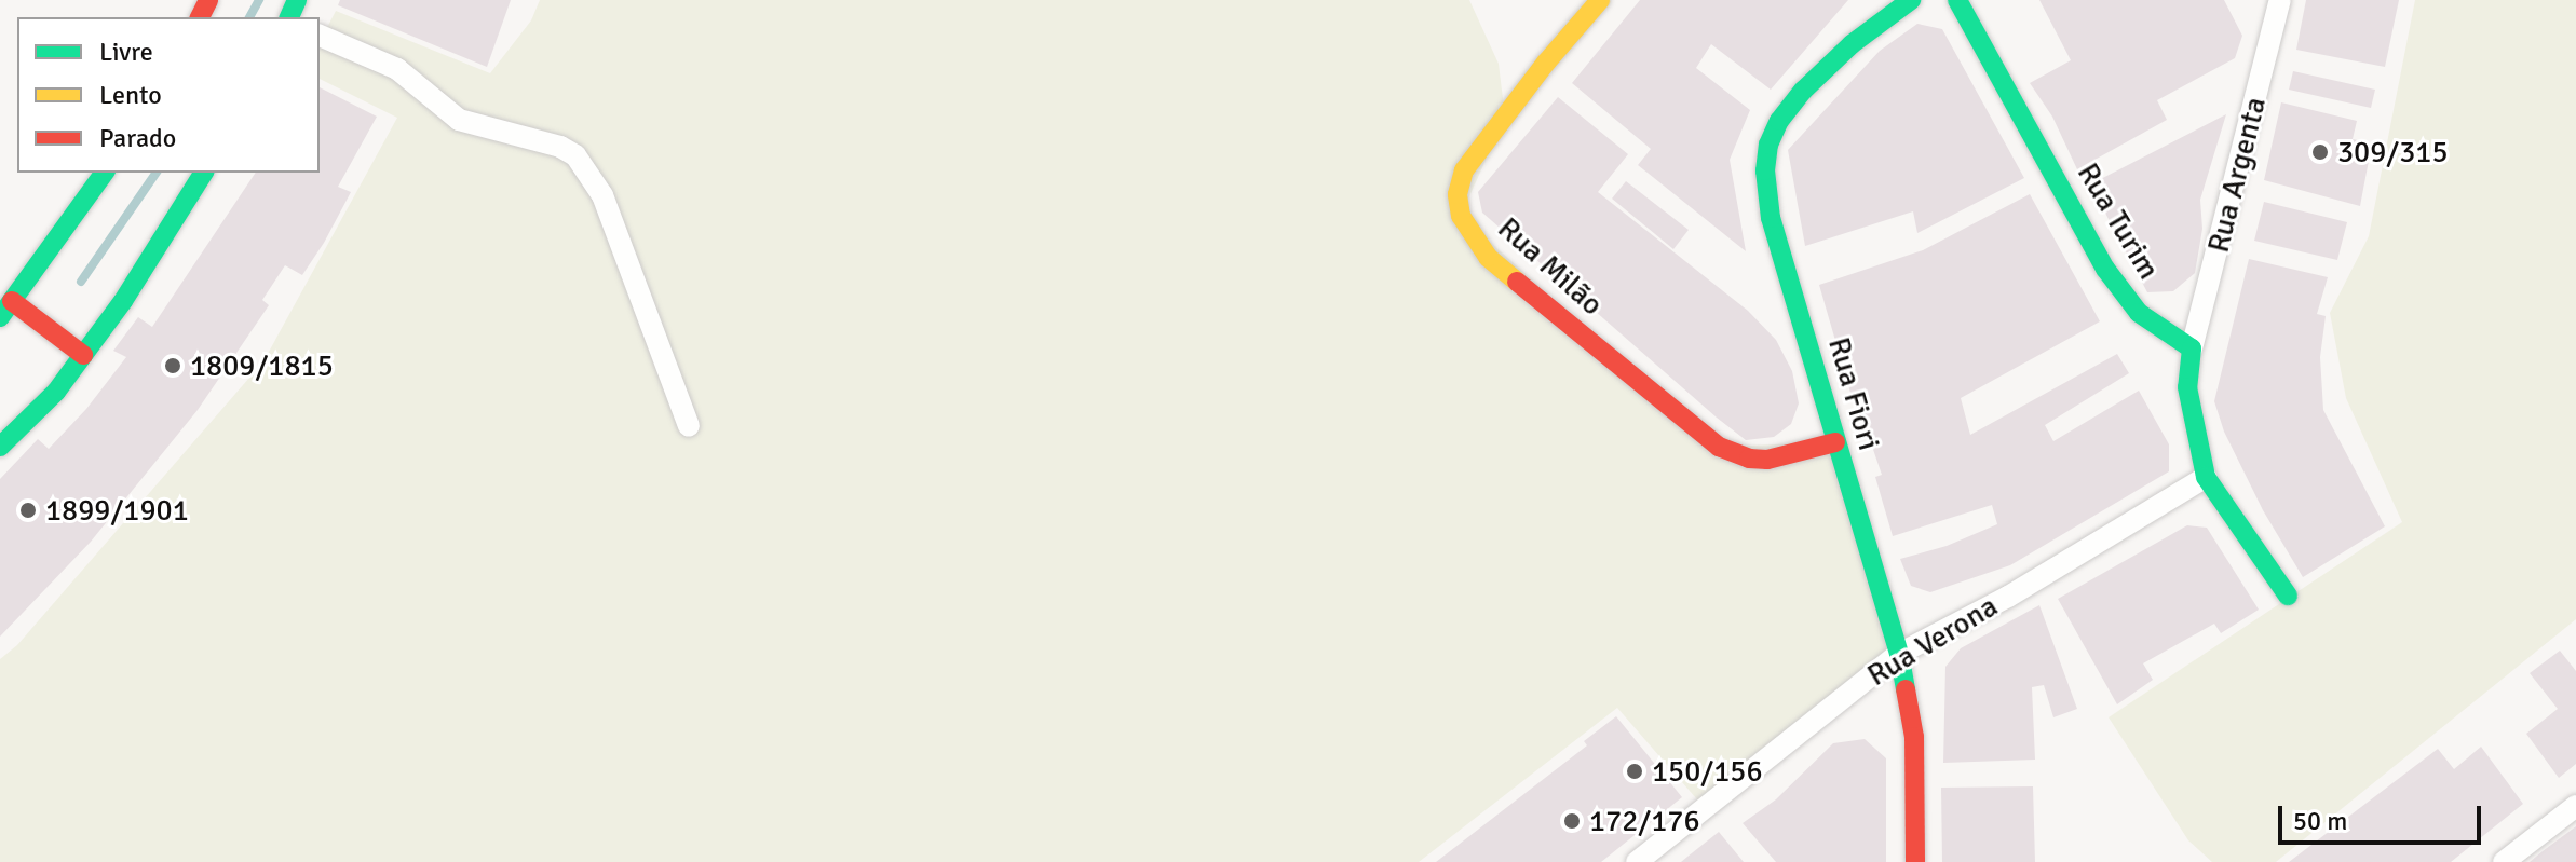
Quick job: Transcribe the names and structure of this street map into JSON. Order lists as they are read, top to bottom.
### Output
{
  "streets": {
    "street": [
      "Rua Argenta",
      "Rua Turim",
      "Rua Milão",
      "Rua Fiori",
      "Rua Verona"
    ]
  },
  "crossings": [
    ["Rua Argenta", "Rua Turim"],
    ["Rua Milão", "Rua Fiori"],
    ["Rua Fiori", "Rua Verona"]
  ],
  "places": [
    "309/315",
    "1809/1815",
    "1899/1901",
    "150/156",
    "172/176"
  ],
  "legend": ["Livre", "Lento", "Parado"],
  "scale_bar": "50 m"
}
